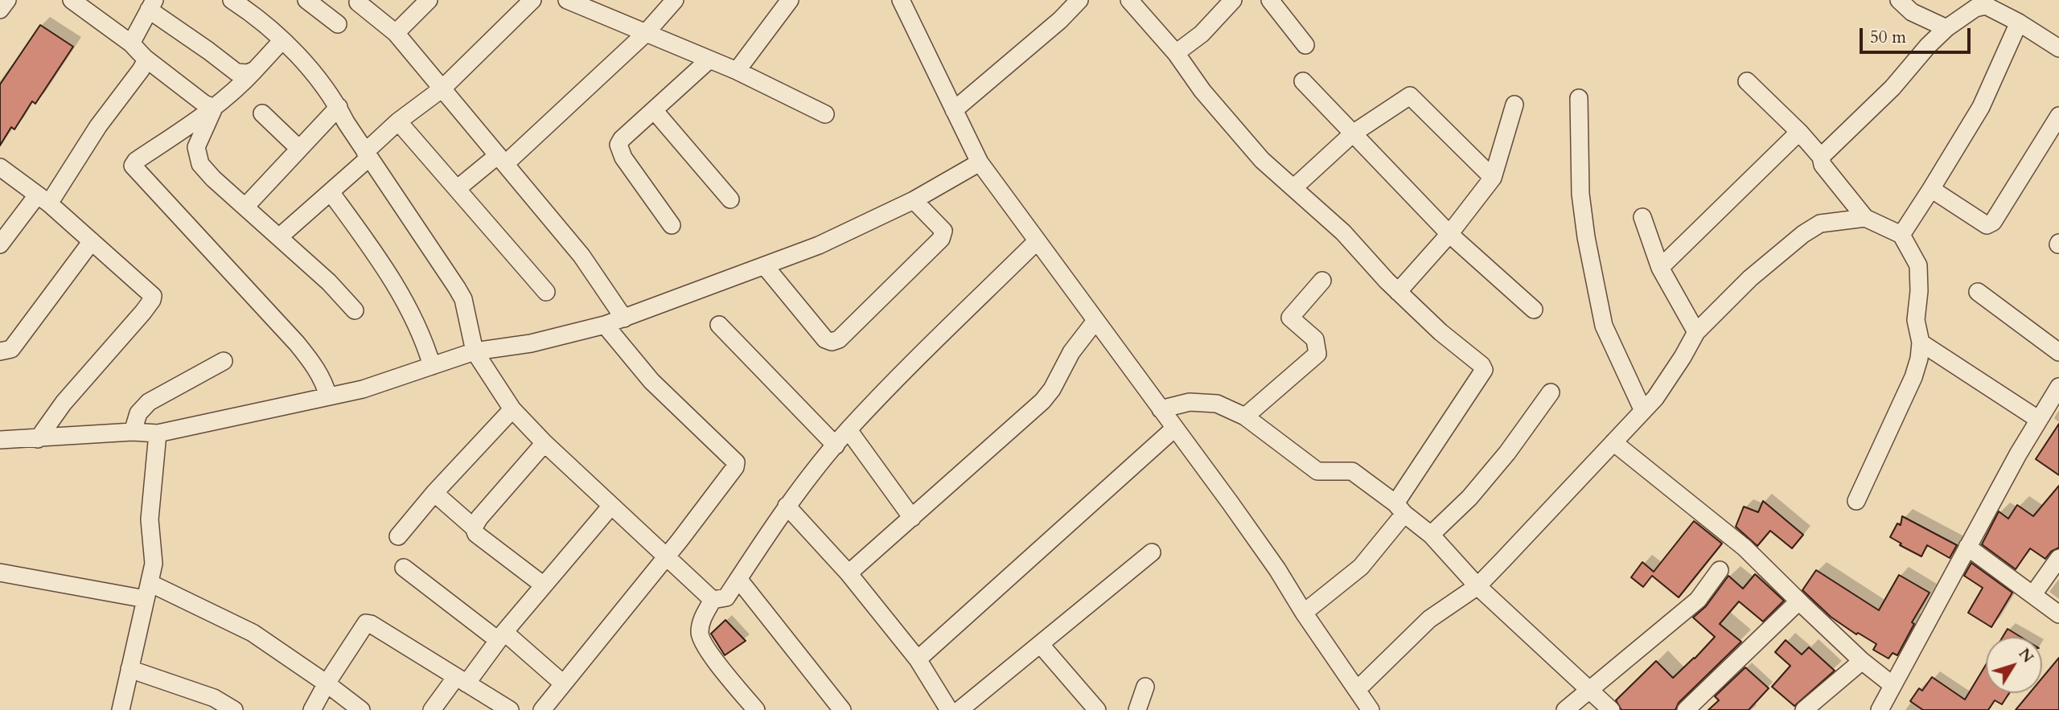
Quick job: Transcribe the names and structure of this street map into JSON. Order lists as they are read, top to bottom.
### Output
{
  "scale_bar": "50 m",
  "north": "top right"
}
